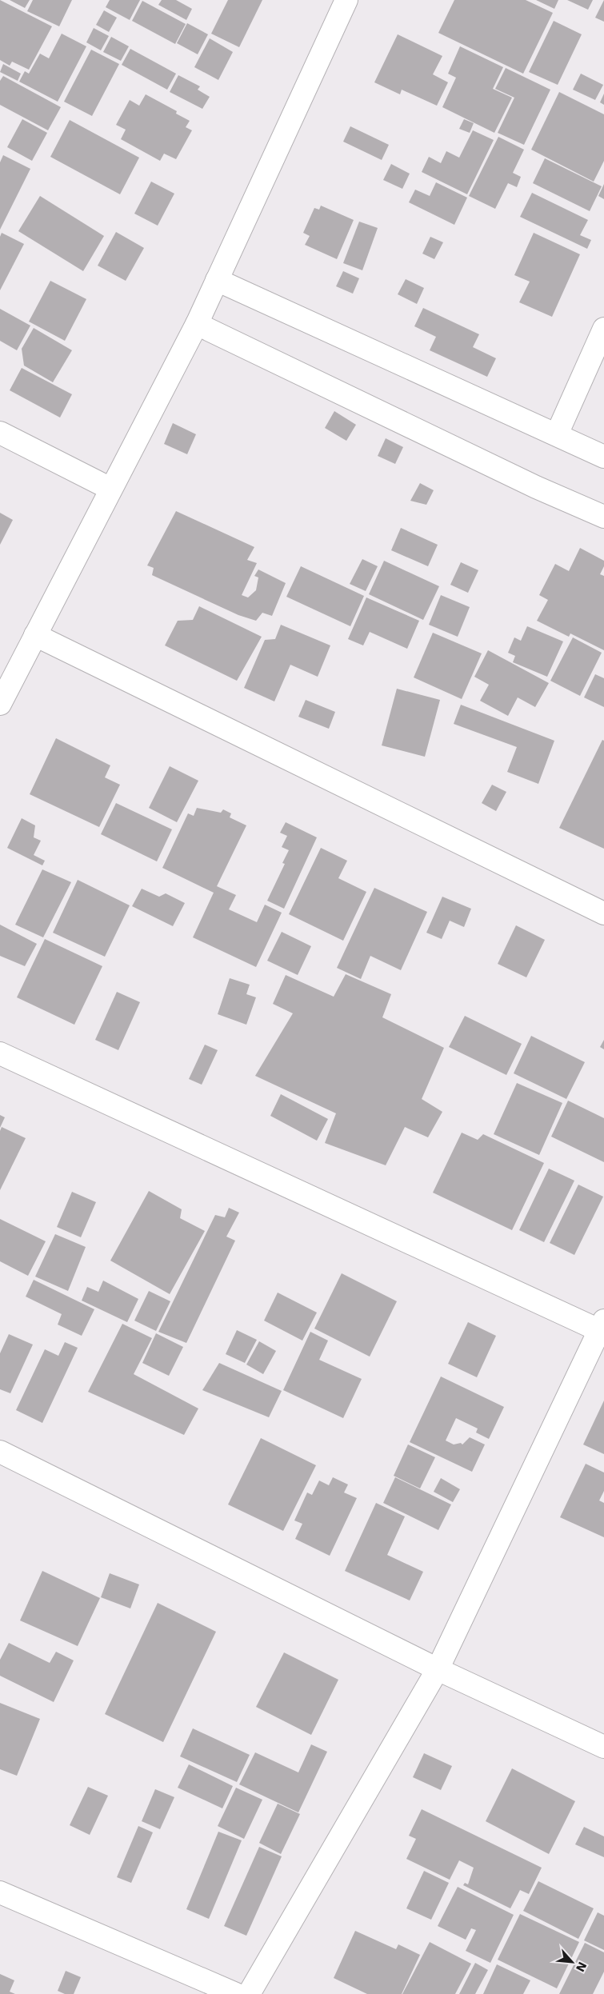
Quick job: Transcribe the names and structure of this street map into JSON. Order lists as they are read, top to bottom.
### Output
{
  "north": "bottom right"
}
